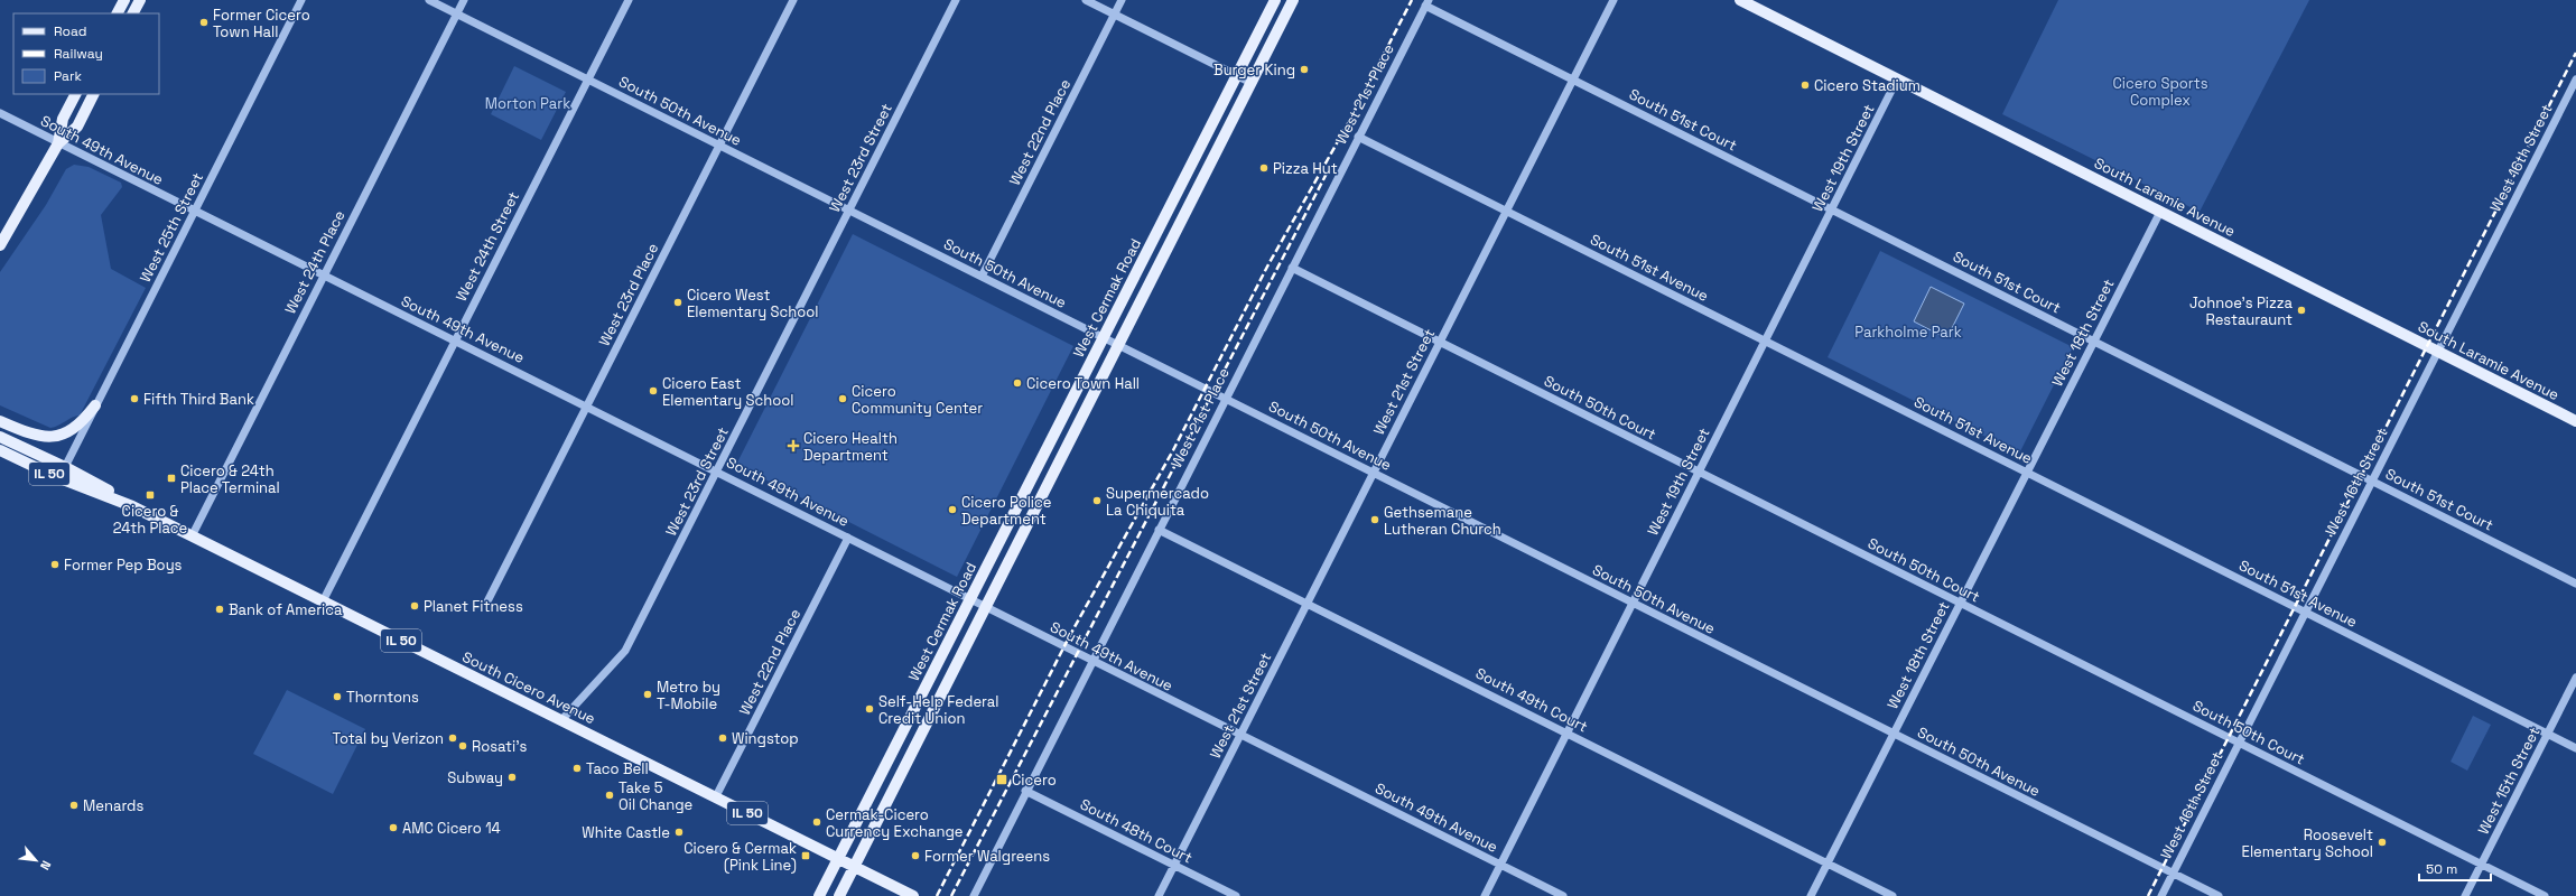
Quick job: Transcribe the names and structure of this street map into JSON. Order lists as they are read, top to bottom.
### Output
{
  "streets": {
    "main road": [
      "South Laramie Avenue",
      "West Cermak Road",
      "IL 50",
      "South Cicero Avenue"
    ],
    "street": [
      "West 21st Place",
      "South 50th Avenue",
      "South 51st Court",
      "West 22nd Place",
      "South 49th Avenue",
      "West 23rd Street",
      "West 19th Street",
      "West 16th Street",
      "West 25th Street",
      "West 24th Street",
      "West 24th Place",
      "South 51st Avenue",
      "West 23rd Place",
      "West 18th Street",
      "West 21st Street",
      "South 50th Court",
      "South 49th Court",
      "West 15th Street",
      "South 48th Court"
    ]
  },
  "crossings": [
    ["West 21st Place", "South 50th Avenue"],
    ["West 21st Place", "South 51st Court"],
    ["West 21st Place", "South 49th Avenue"],
    ["West 21st Place", "South 51st Avenue"],
    ["West 21st Place", "South 50th Court"],
    ["West 21st Place", "South 49th Court"],
    ["West 21st Place", "South 48th Court"],
    ["South 50th Avenue", "West 22nd Place"],
    ["South 50th Avenue", "West 23rd Street"],
    ["South 50th Avenue", "West 19th Street"],
    ["South 50th Avenue", "West 16th Street"],
    ["South 50th Avenue", "West 24th Street"],
    ["South 50th Avenue", "West 24th Place"],
    ["South 50th Avenue", "West 23rd Place"],
    ["South 50th Avenue", "West Cermak Road"],
    ["South 50th Avenue", "West 18th Street"],
    ["South 50th Avenue", "West 21st Street"],
    ["South 51st Court", "West 19th Street"],
    ["South 51st Court", "West 16th Street"],
    ["South 51st Court", "West 18th Street"],
    ["South 51st Court", "West 21st Street"],
    ["West 22nd Place", "South 49th Avenue"],
    ["West 22nd Place", "South Cicero Avenue"],
    ["South 49th Avenue", "West 23rd Street"],
    ["South 49th Avenue", "West 19th Street"],
    ["South 49th Avenue", "West 25th Street"],
    ["South 49th Avenue", "West 24th Street"],
    ["South 49th Avenue", "West 24th Place"],
    ["South 49th Avenue", "West 23rd Place"],
    ["South 49th Avenue", "West Cermak Road"],
    ["South 49th Avenue", "West 21st Street"],
    ["West 23rd Street", "South Cicero Avenue"],
    ["West 19th Street", "South Laramie Avenue"],
    ["West 19th Street", "South 51st Avenue"],
    ["West 19th Street", "South 50th Court"],
    ["West 19th Street", "South 49th Court"],
    ["West 16th Street", "South Laramie Avenue"],
    ["West 16th Street", "South 51st Avenue"],
    ["West 16th Street", "South 50th Court"],
    ["South Laramie Avenue", "West 18th Street"],
    ["West 25th Street", "South Cicero Avenue"],
    ["West 24th Street", "South Cicero Avenue"],
    ["West 24th Place", "South Cicero Avenue"],
    ["South 51st Avenue", "West 18th Street"],
    ["South 51st Avenue", "West 21st Street"],
    ["South 51st Avenue", "West 15th Street"],
    ["West Cermak Road", "South Cicero Avenue"],
    ["West 18th Street", "South 50th Court"],
    ["West 18th Street", "South 49th Court"],
    ["West 21st Street", "South 50th Court"],
    ["West 21st Street", "South 49th Court"],
    ["West 21st Street", "South 48th Court"],
    ["South 50th Court", "West 15th Street"]
  ],
  "parks": ["Cicero Sports Complex", "Morton Park", "Parkholme Park"],
  "places": {
    "other": [
      "Former Cicero Town Hall",
      "Burger King",
      "Cicero Stadium",
      "Pizza Hut",
      "Cicero West Elementary School",
      "Johnoe's Pizza Restauraunt",
      "Cicero Town Hall",
      "Cicero East Elementary School",
      "Fifth Third Bank",
      "Cicero Community Center",
      "Supermercado La Chiquita",
      "Cicero Police Department",
      "Gethsemane Lutheran Church",
      "Former Pep Boys",
      "Planet Fitness",
      "Bank of America",
      "Metro by T-Mobile",
      "Thorntons",
      "Self-Help Federal Credit Union",
      "Total by Verizon",
      "Wingstop",
      "Rosati's",
      "Taco Bell",
      "Subway",
      "Take 5 Oil Change",
      "Menards",
      "Cermak-Cicero Currency Exchange",
      "AMC Cicero 14",
      "White Castle",
      "Roosevelt Elementary School",
      "Former Walgreens"
    ],
    "health": ["Cicero Health Department"],
    "transit": [
      "Cicero & 24th Place Terminal",
      "Cicero & 24th Place",
      "Cicero",
      "Cicero & Cermak (Pink Line)"
    ]
  },
  "legend": ["Road", "Railway", "Park"],
  "scale_bar": "50 m",
  "north": "bottom right"
}
